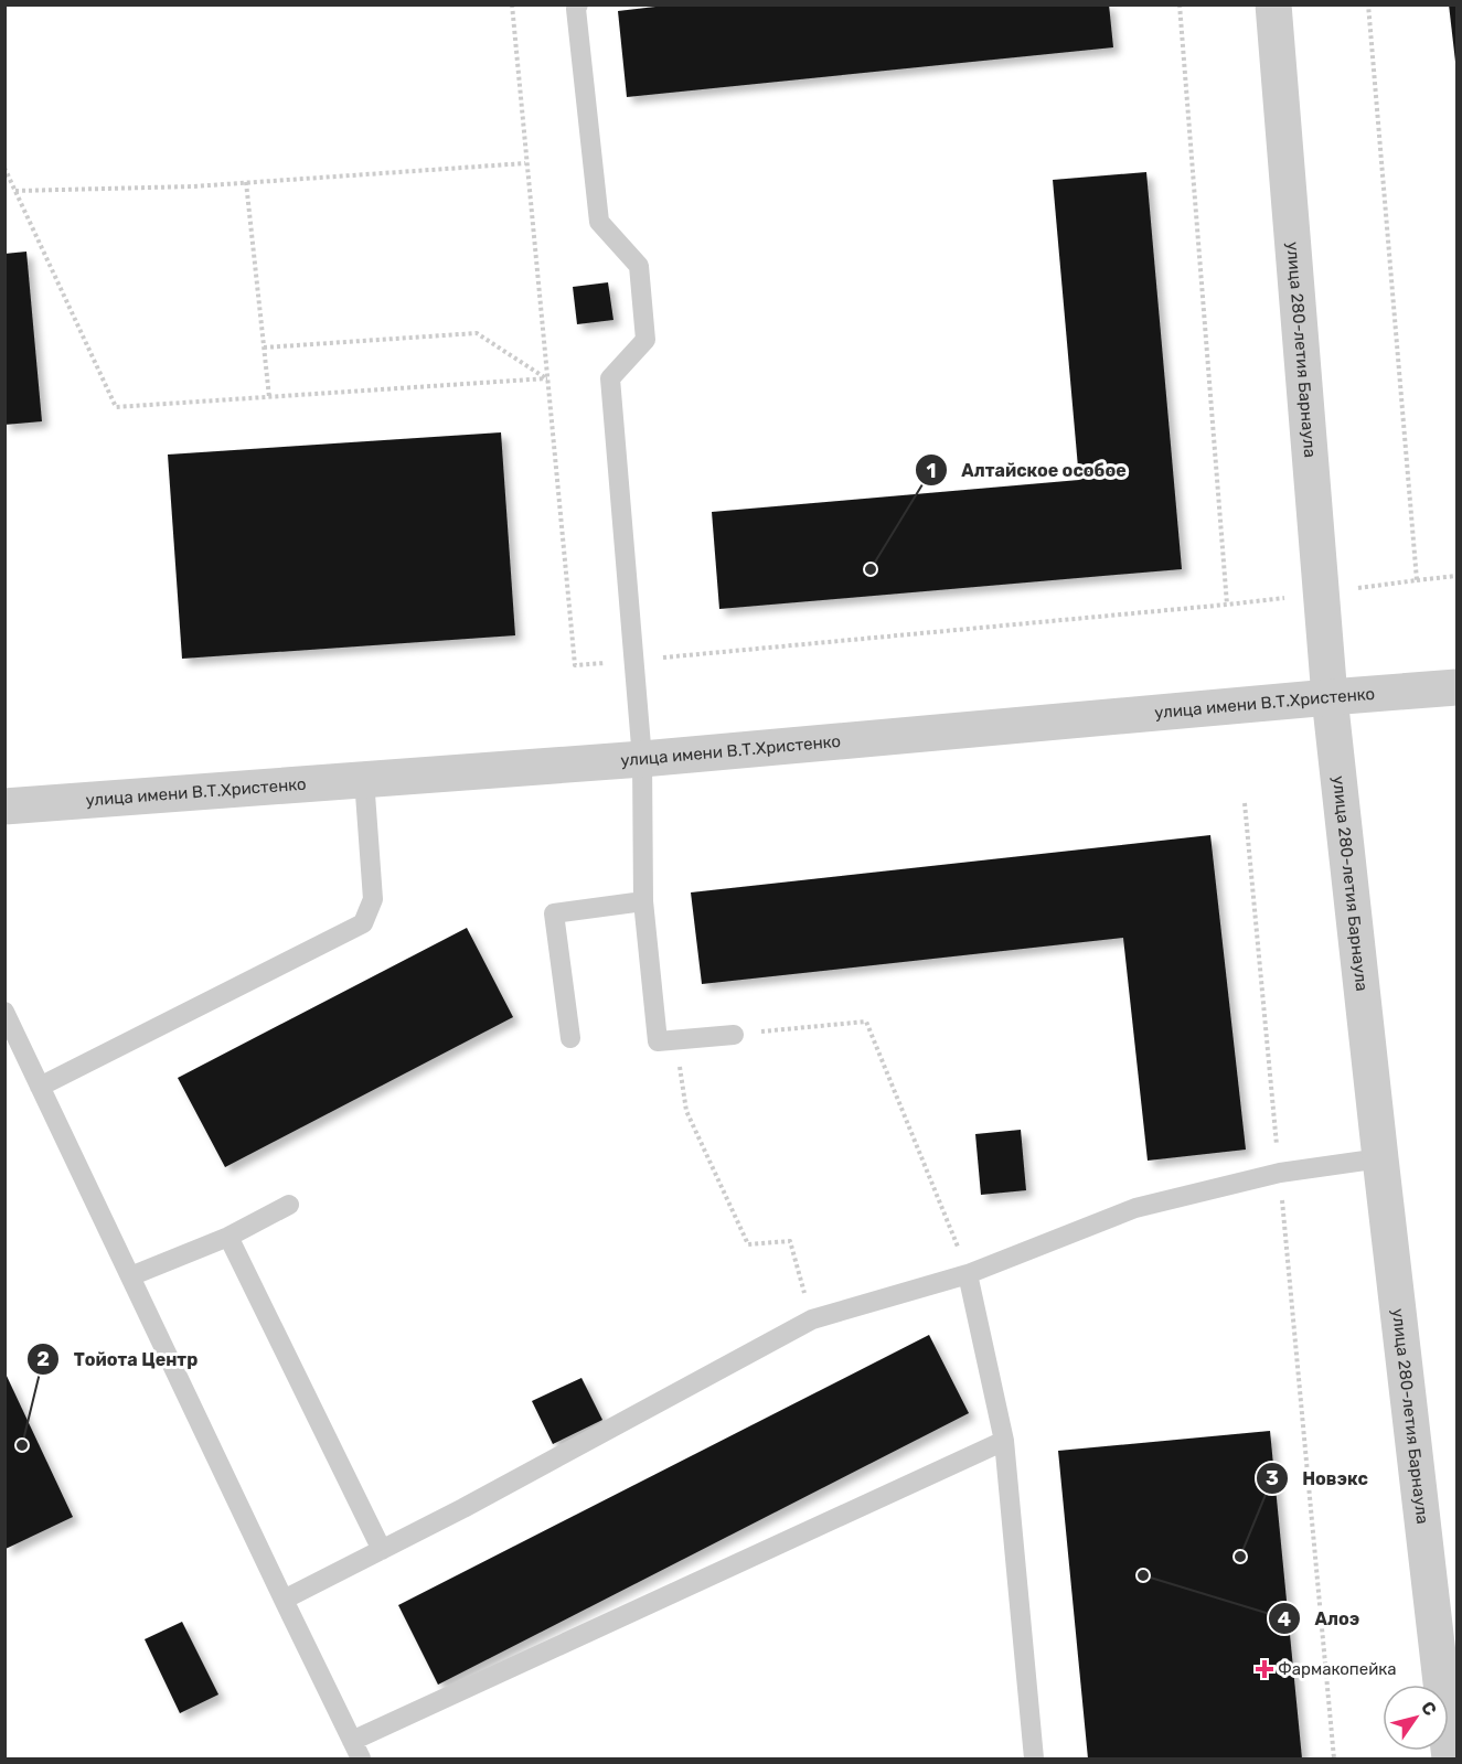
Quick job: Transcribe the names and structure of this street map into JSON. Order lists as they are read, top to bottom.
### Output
{
  "streets": {
    "street": ["улица 280-летия Барнаула", "улица имени В.Т.Христенко"]
  },
  "crossings": [
    ["улица 280-летия Барнаула", "улица имени В.Т.Христенко"]
  ],
  "places": {
    "other": [
      "Алтайское особое",
      "Тойота Центр",
      "Новэкс",
      "Алоэ"
    ],
    "health": ["Фармакопейка"]
  },
  "north": "top right"
}
